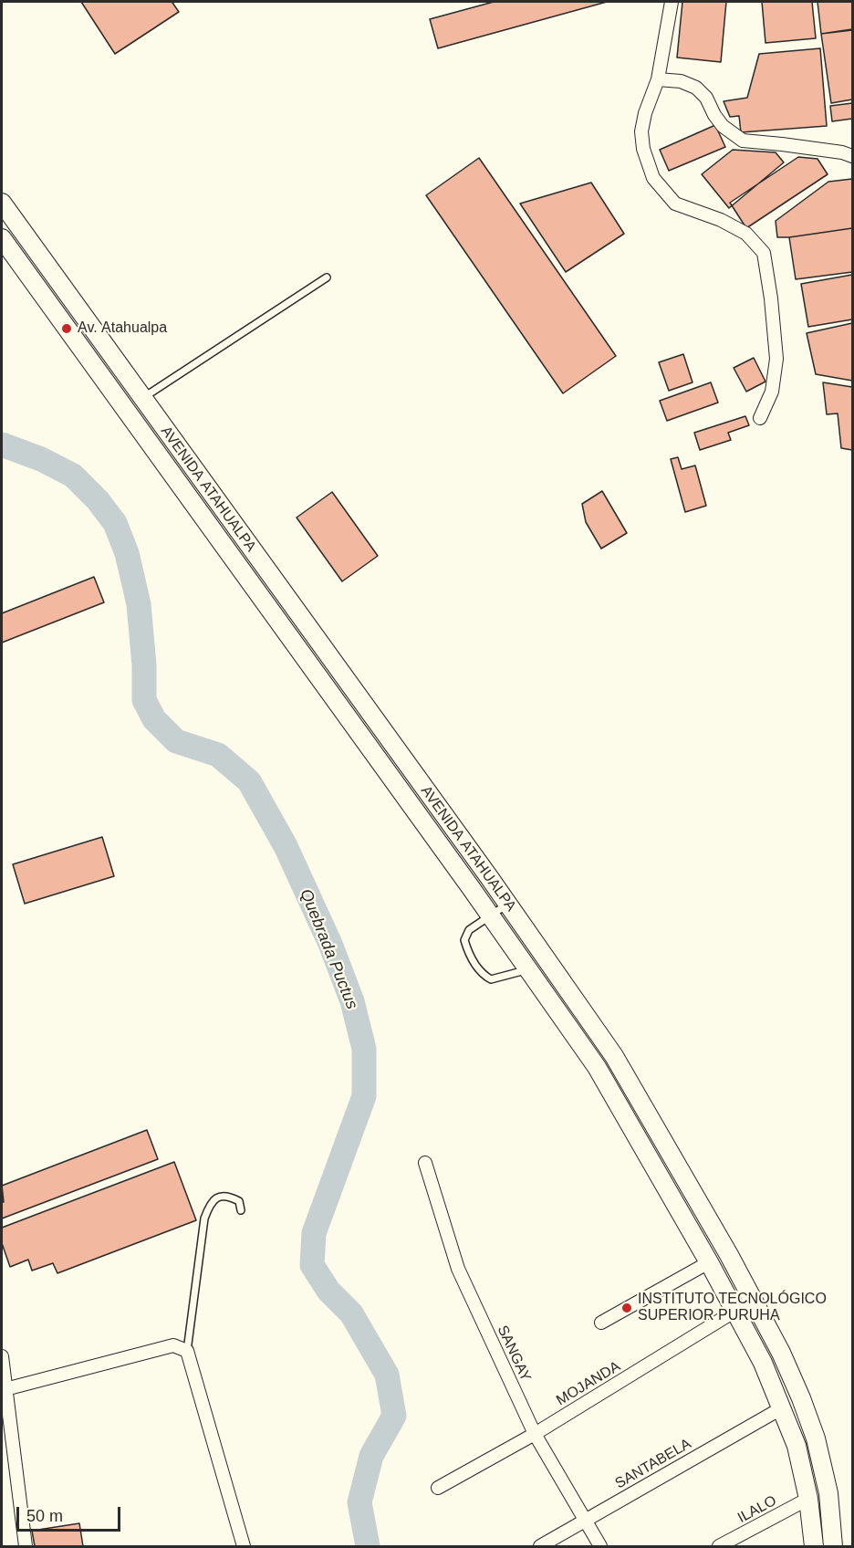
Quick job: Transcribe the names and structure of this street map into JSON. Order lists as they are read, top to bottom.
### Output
{
  "streets": {
    "main road": ["AVENIDA ATAHUALPA"],
    "street": [
      "SANGAY",
      "MOJANDA",
      "SANTABELA",
      "ILALO"
    ]
  },
  "crossings": [
    ["AVENIDA ATAHUALPA", "MOJANDA"],
    ["AVENIDA ATAHUALPA", "SANTABELA"],
    ["AVENIDA ATAHUALPA", "ILALO"],
    ["SANGAY", "MOJANDA"],
    ["SANGAY", "SANTABELA"]
  ],
  "water": ["Quebrada Puctus"],
  "places": ["Av. Atahualpa", "INSTITUTO TECNOLÓGICO SUPERIOR PURUHA"],
  "scale_bar": "50 m"
}
